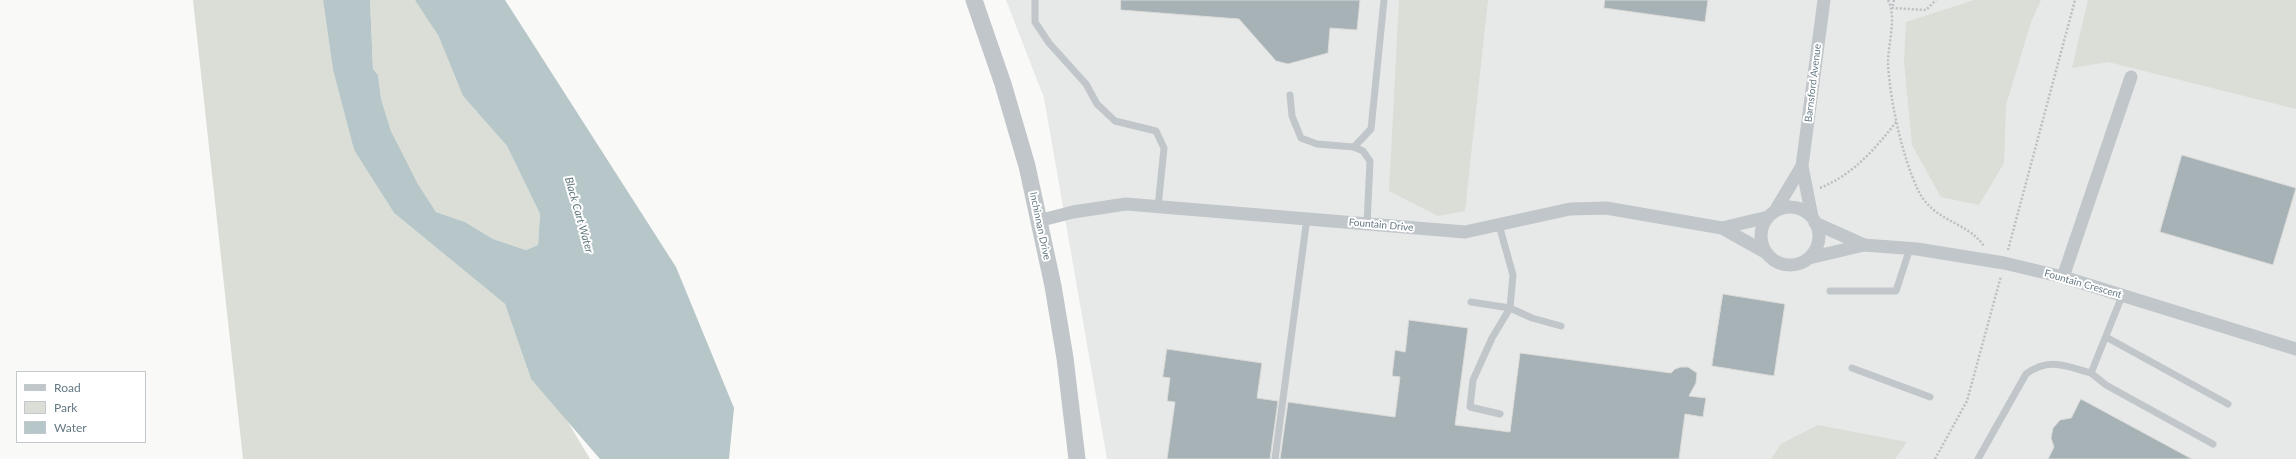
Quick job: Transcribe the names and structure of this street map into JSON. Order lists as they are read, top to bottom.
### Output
{
  "streets": {
    "street": [
      "Barnsford Avenue",
      "Fountain Drive",
      "Inchinnan Drive",
      "Fountain Crescent"
    ]
  },
  "crossings": [
    ["Barnsford Avenue", "Fountain Drive"],
    ["Barnsford Avenue", "Fountain Crescent"],
    ["Fountain Drive", "Inchinnan Drive"],
    ["Fountain Drive", "Fountain Crescent"]
  ],
  "water": ["Black Cart Water"],
  "legend": ["Road", "Park", "Water"]
}
